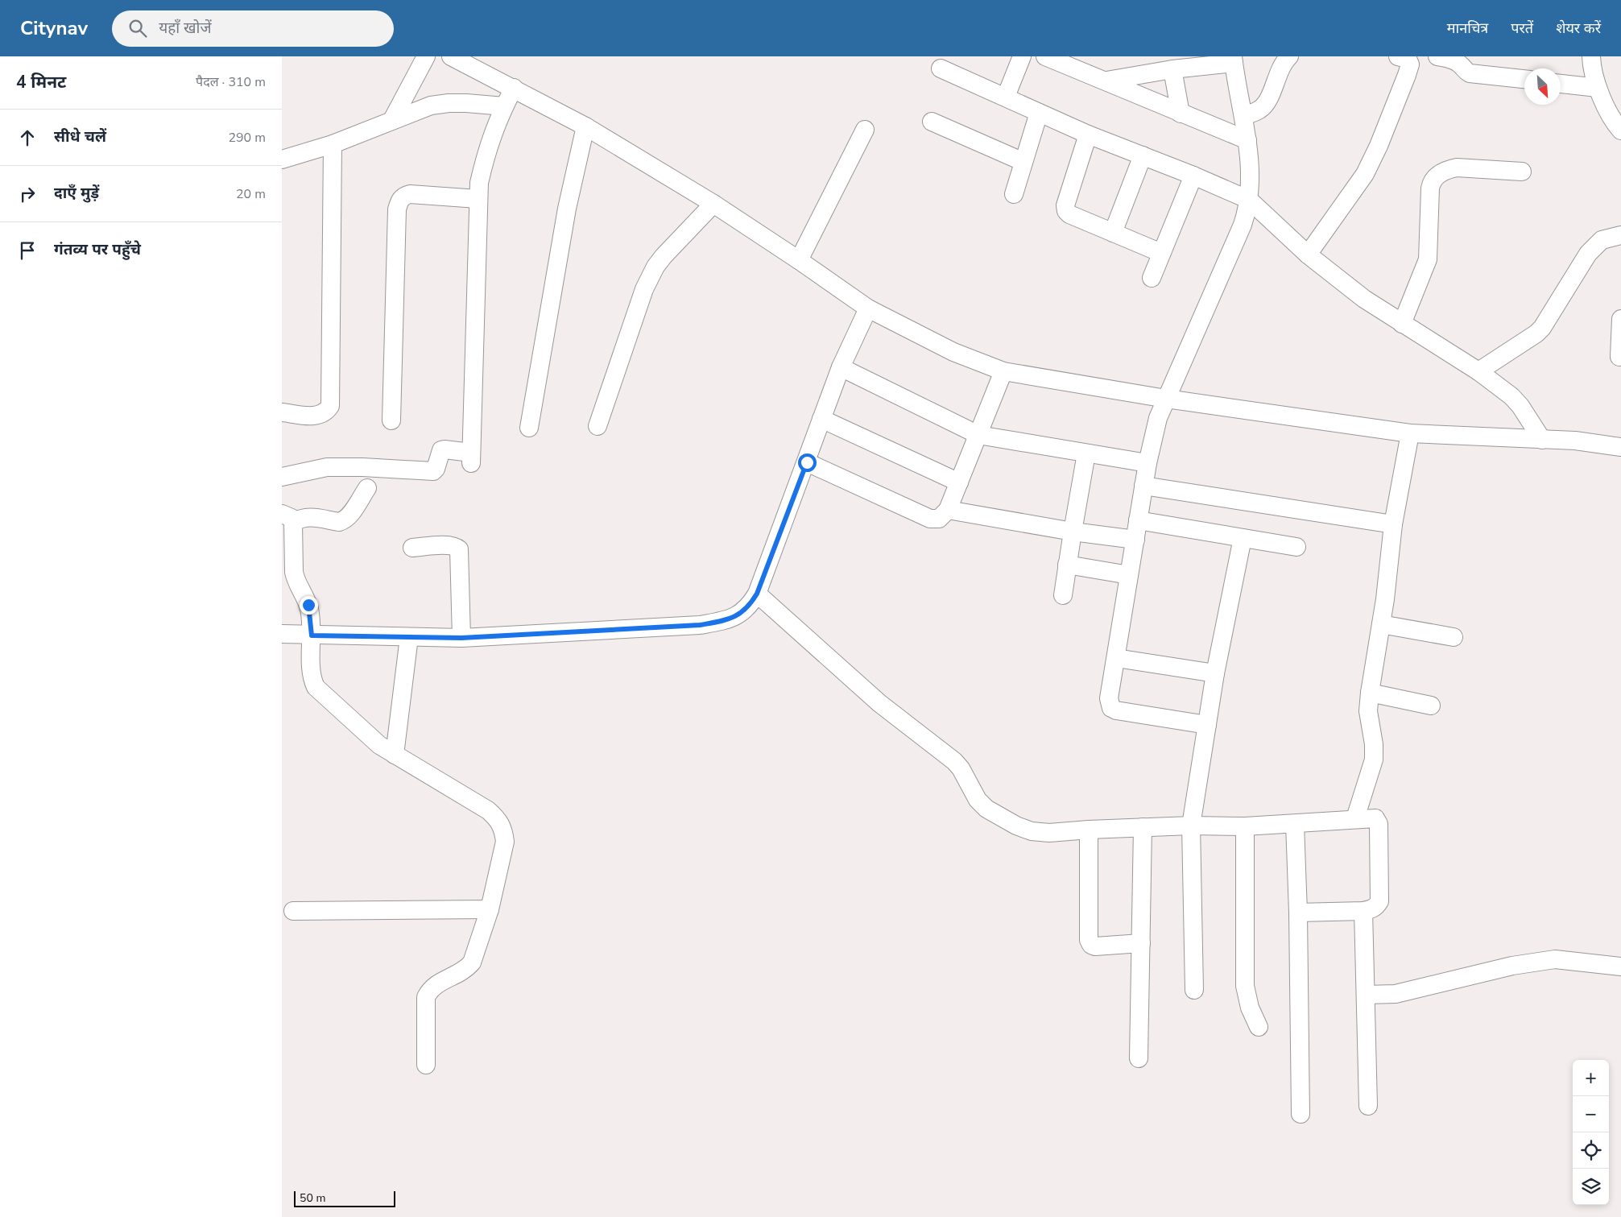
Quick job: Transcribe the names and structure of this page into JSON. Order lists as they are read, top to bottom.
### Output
{
  "scale_bar": "50 m",
  "north": "bottom right",
  "page": {
    "header": "Citynav",
    "search": "यहाँ खोजें",
    "nav": ["मानचित्र", "परतें", "शेयर करें"],
    "heading": ["4 मिनट", "पैदल · 310 m"],
    "list": [
      ["सीधे चलें", "290 m"],
      ["दाएँ मुड़ें", "20 m"],
      "गंतव्य पर पहुँचे"
    ],
    "map_buttons": ["+", "−"],
    "scale": "50 m"
  }
}
